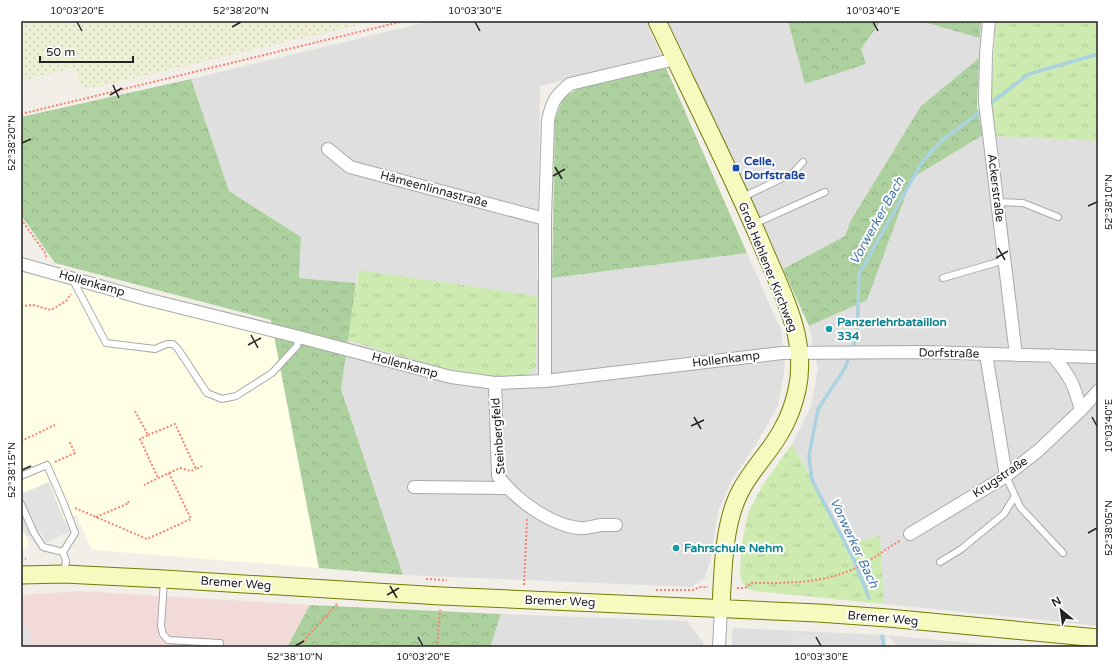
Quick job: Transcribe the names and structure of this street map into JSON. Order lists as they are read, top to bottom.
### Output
{
  "streets": {
    "main road": ["Groß Hehlener Kirchweg", "Bremer Weg"],
    "street": [
      "Ackerstraße",
      "Hämeenlinnastraße",
      "Hollenkamp",
      "Dorfstraße",
      "Steinbergfeld",
      "Krugstraße"
    ]
  },
  "crossings": [
    ["Ackerstraße", "Dorfstraße"],
    ["Groß Hehlener Kirchweg", "Hollenkamp"],
    ["Groß Hehlener Kirchweg", "Dorfstraße"],
    ["Groß Hehlener Kirchweg", "Bremer Weg"],
    ["Hollenkamp", "Dorfstraße"],
    ["Hollenkamp", "Steinbergfeld"]
  ],
  "water": ["Vorwerker Bach"],
  "places": {
    "transit": ["Celle, Dorfstraße"],
    "other": ["Panzerlehrbataillon 334", "Fahrschule Nehm"]
  },
  "scale_bar": "50 m",
  "north": "top left",
  "coordinates": [
    "10°03'20\"E",
    "52°38'20\"N",
    "10°03'30\"E",
    "10°03'40\"E",
    "52°38'10\"N",
    "52°38'15\"N",
    "52°38'05\"N"
  ]
}
